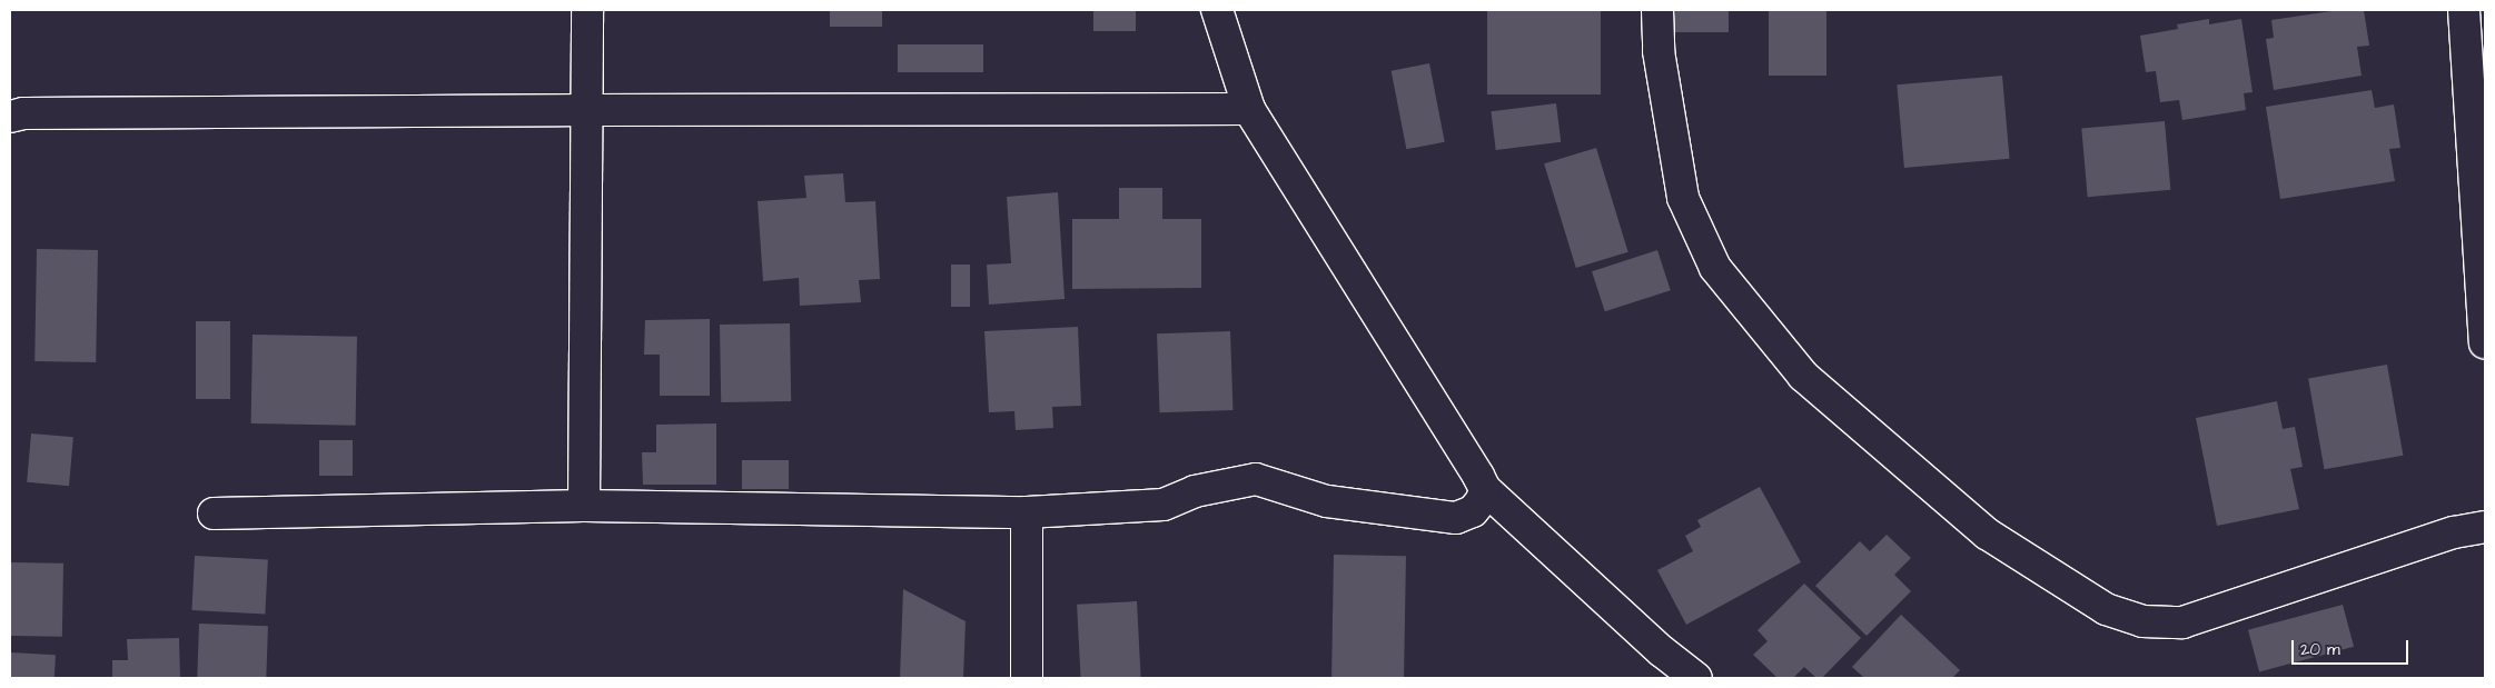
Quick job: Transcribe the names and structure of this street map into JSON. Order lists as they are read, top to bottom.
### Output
{
  "scale_bar": "20 m"
}
